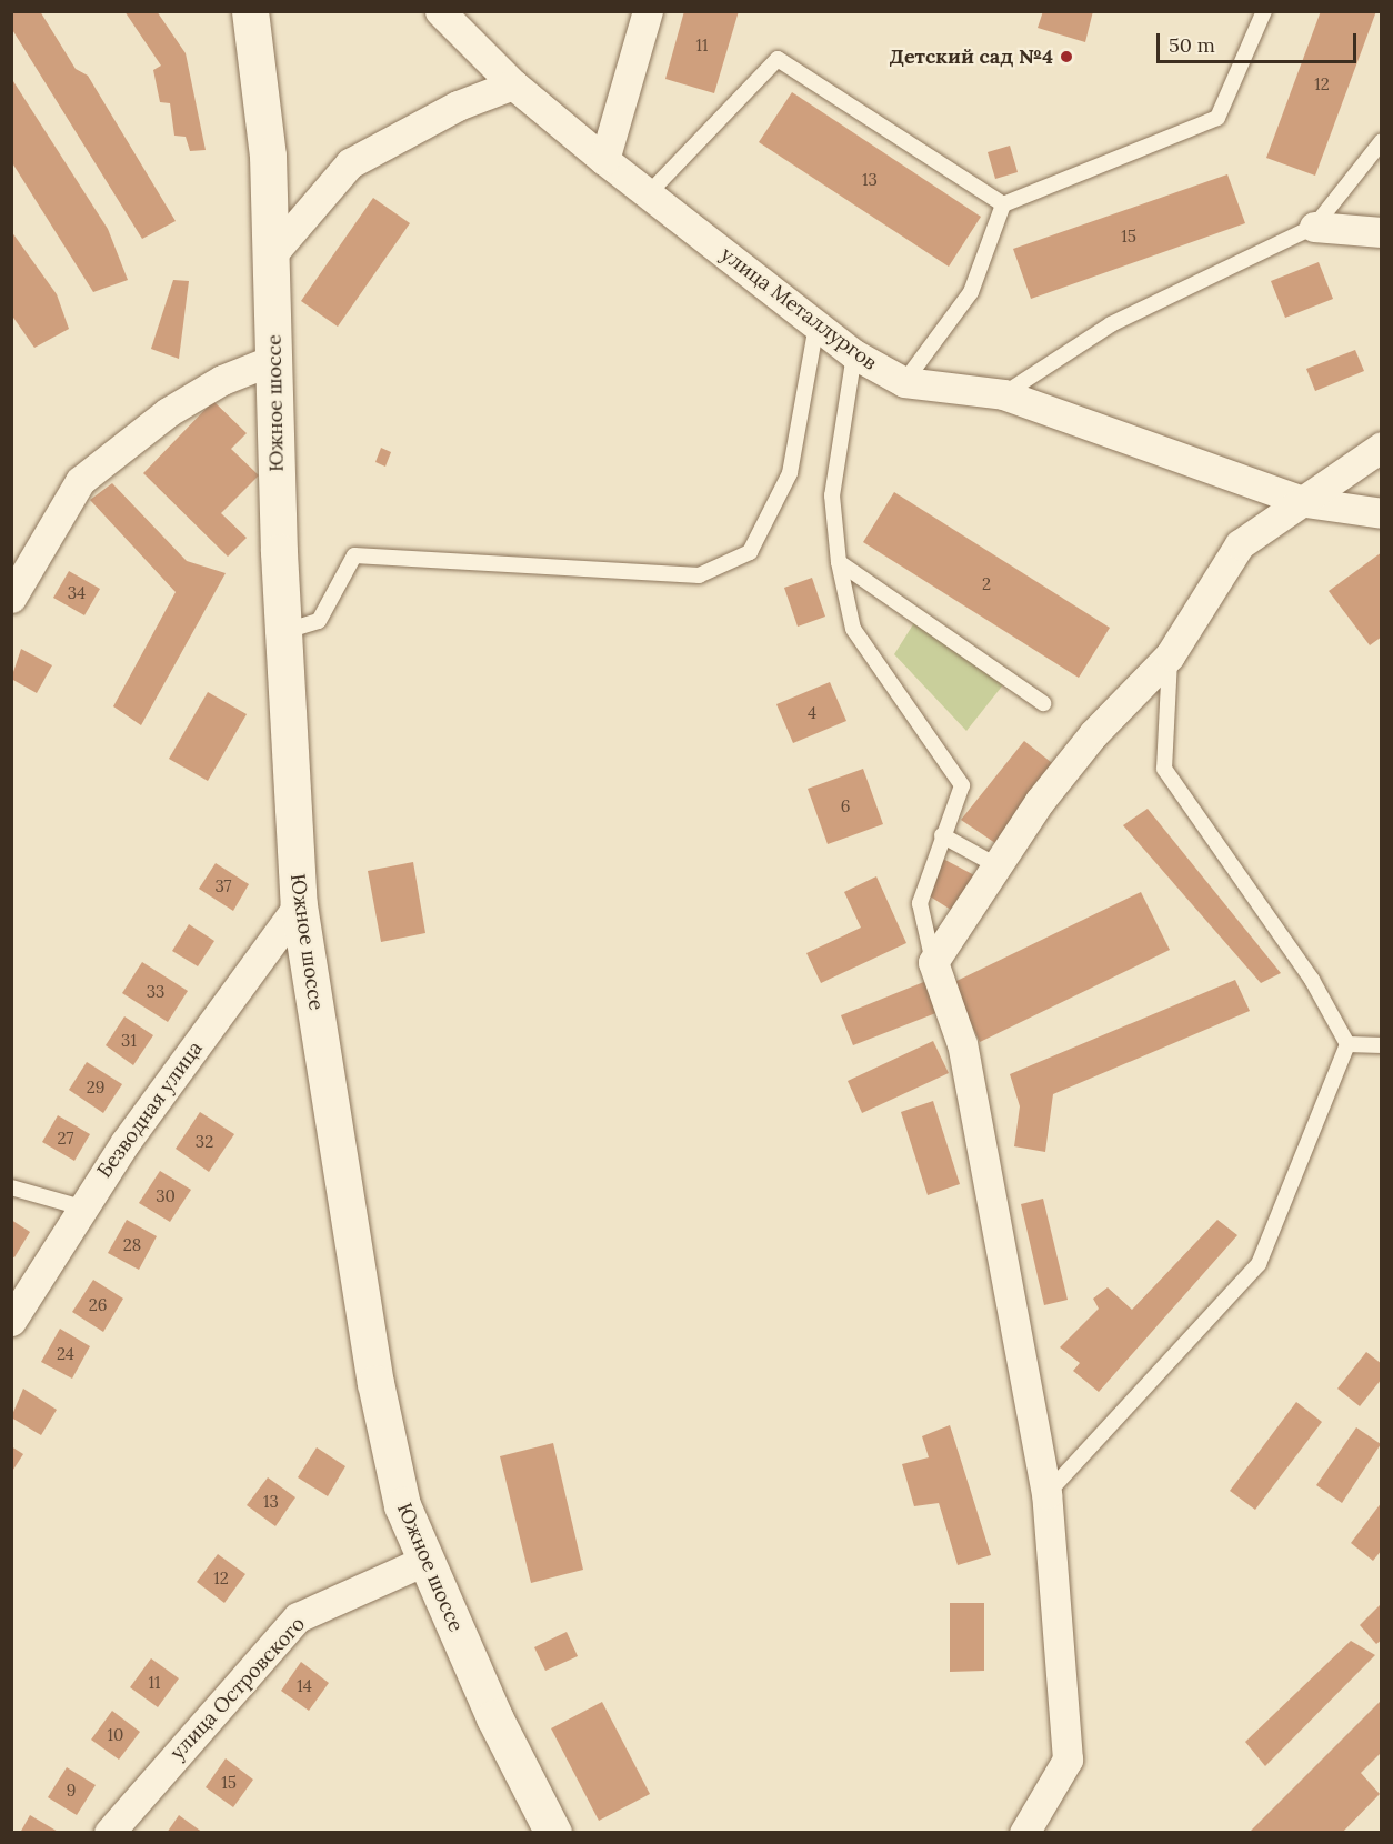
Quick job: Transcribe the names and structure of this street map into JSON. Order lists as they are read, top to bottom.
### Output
{
  "streets": {
    "street": [
      "улица Металлургов",
      "Южное шоссе",
      "Безводная улица",
      "улица Островского"
    ]
  },
  "crossings": [
    ["Южное шоссе", "Безводная улица"],
    ["Южное шоссе", "улица Островского"]
  ],
  "places": ["Детский сад №4"],
  "house_numbers": [
    "11",
    "12",
    "13",
    "15",
    "2",
    "34",
    "4",
    "6",
    "37",
    "33",
    "31",
    "29",
    "27",
    "32",
    "30",
    "28",
    "26",
    "24",
    "13",
    "12",
    "11",
    "14",
    "10",
    "15",
    "9"
  ],
  "scale_bar": "50 m"
}
